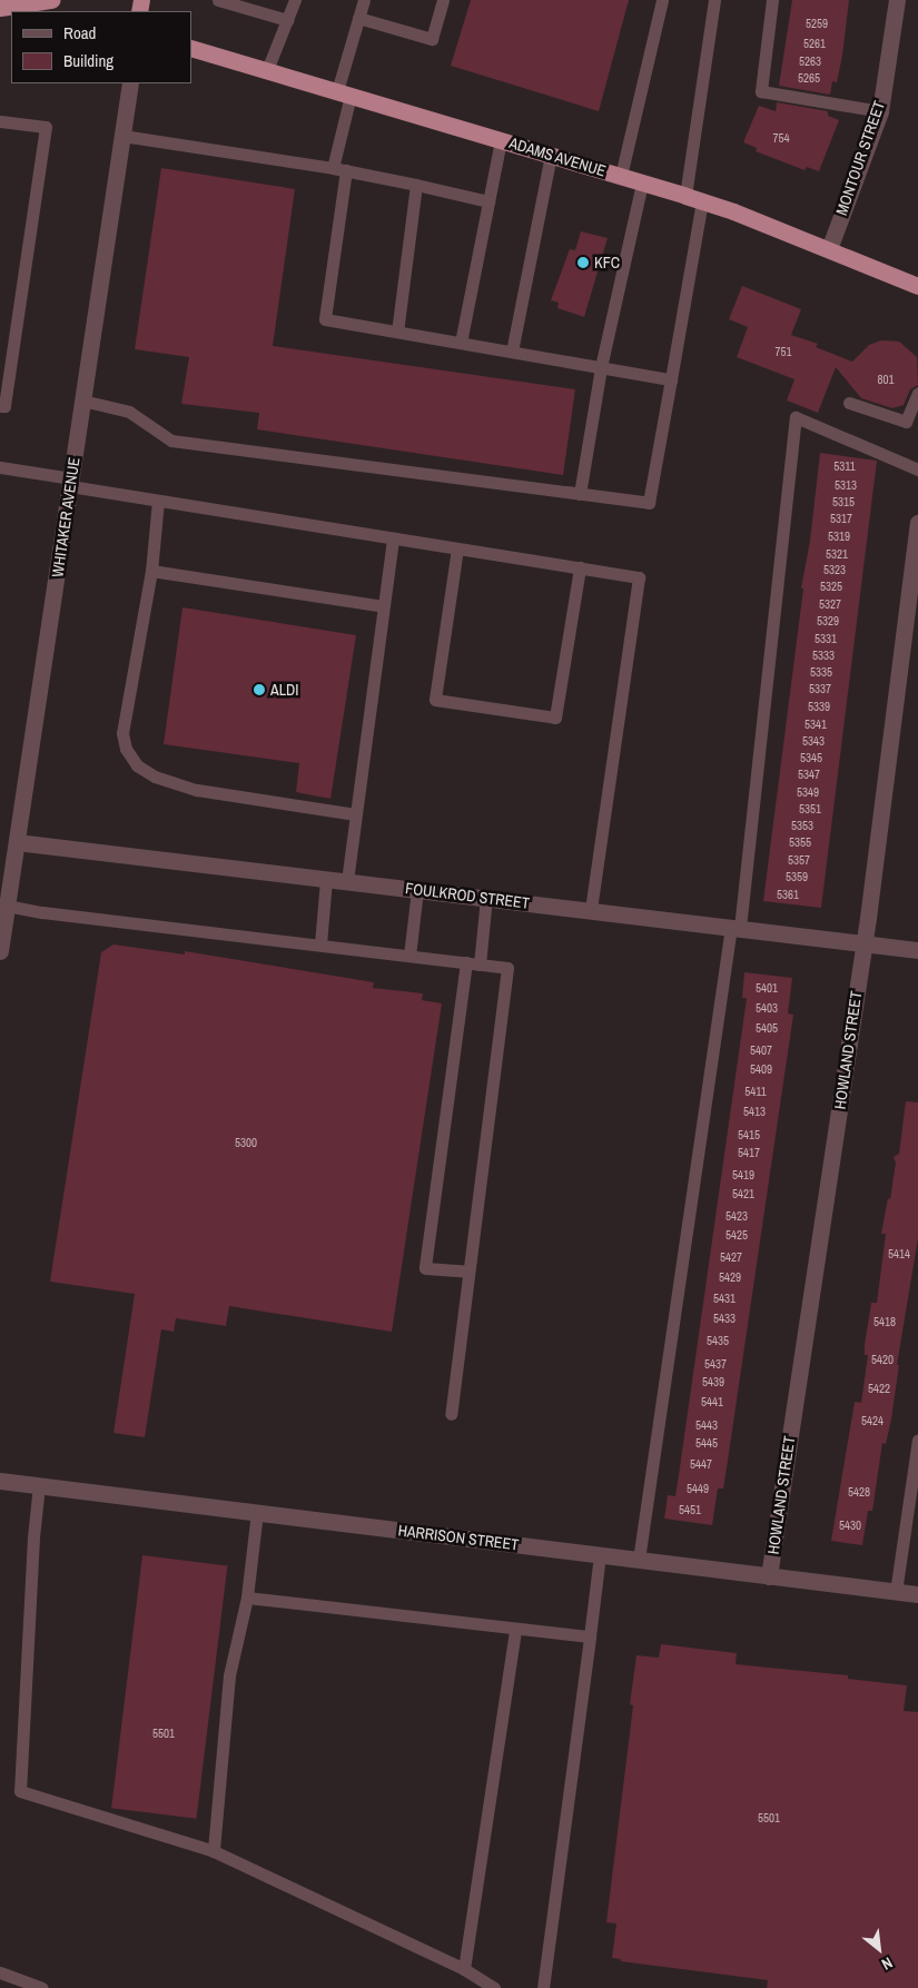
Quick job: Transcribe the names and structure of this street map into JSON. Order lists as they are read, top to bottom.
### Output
{
  "streets": {
    "highway": ["ADAMS AVENUE"],
    "street": [
      "MONTOUR STREET",
      "WHITAKER AVENUE",
      "FOULKROD STREET",
      "HOWLAND STREET",
      "HARRISON STREET"
    ]
  },
  "crossings": [
    ["ADAMS AVENUE", "MONTOUR STREET"],
    ["WHITAKER AVENUE", "FOULKROD STREET"],
    ["FOULKROD STREET", "HOWLAND STREET"],
    ["HOWLAND STREET", "HARRISON STREET"]
  ],
  "places": ["KFC", "ALDI"],
  "house_numbers": [
    "5259",
    "5261",
    "5263",
    "5265",
    "754",
    "751",
    "801",
    "5311",
    "5313",
    "5315",
    "5317",
    "5319",
    "5321",
    "5323",
    "5325",
    "5327",
    "5329",
    "5331",
    "5333",
    "5335",
    "5337",
    "5339",
    "5341",
    "5343",
    "5345",
    "5347",
    "5349",
    "5351",
    "5353",
    "5355",
    "5357",
    "5359",
    "5361",
    "5401",
    "5403",
    "5405",
    "5407",
    "5409",
    "5411",
    "5413",
    "5415",
    "5300",
    "5417",
    "5419",
    "5421",
    "5423",
    "5425",
    "5414",
    "5427",
    "5429",
    "5431",
    "5433",
    "5418",
    "5435",
    "5420",
    "5437",
    "5439",
    "5422",
    "5441",
    "5424",
    "5443",
    "5445",
    "5447",
    "5449",
    "5428",
    "5451",
    "5430",
    "5501",
    "5501"
  ],
  "legend": ["Road", "Building"],
  "north": "bottom right"
}
